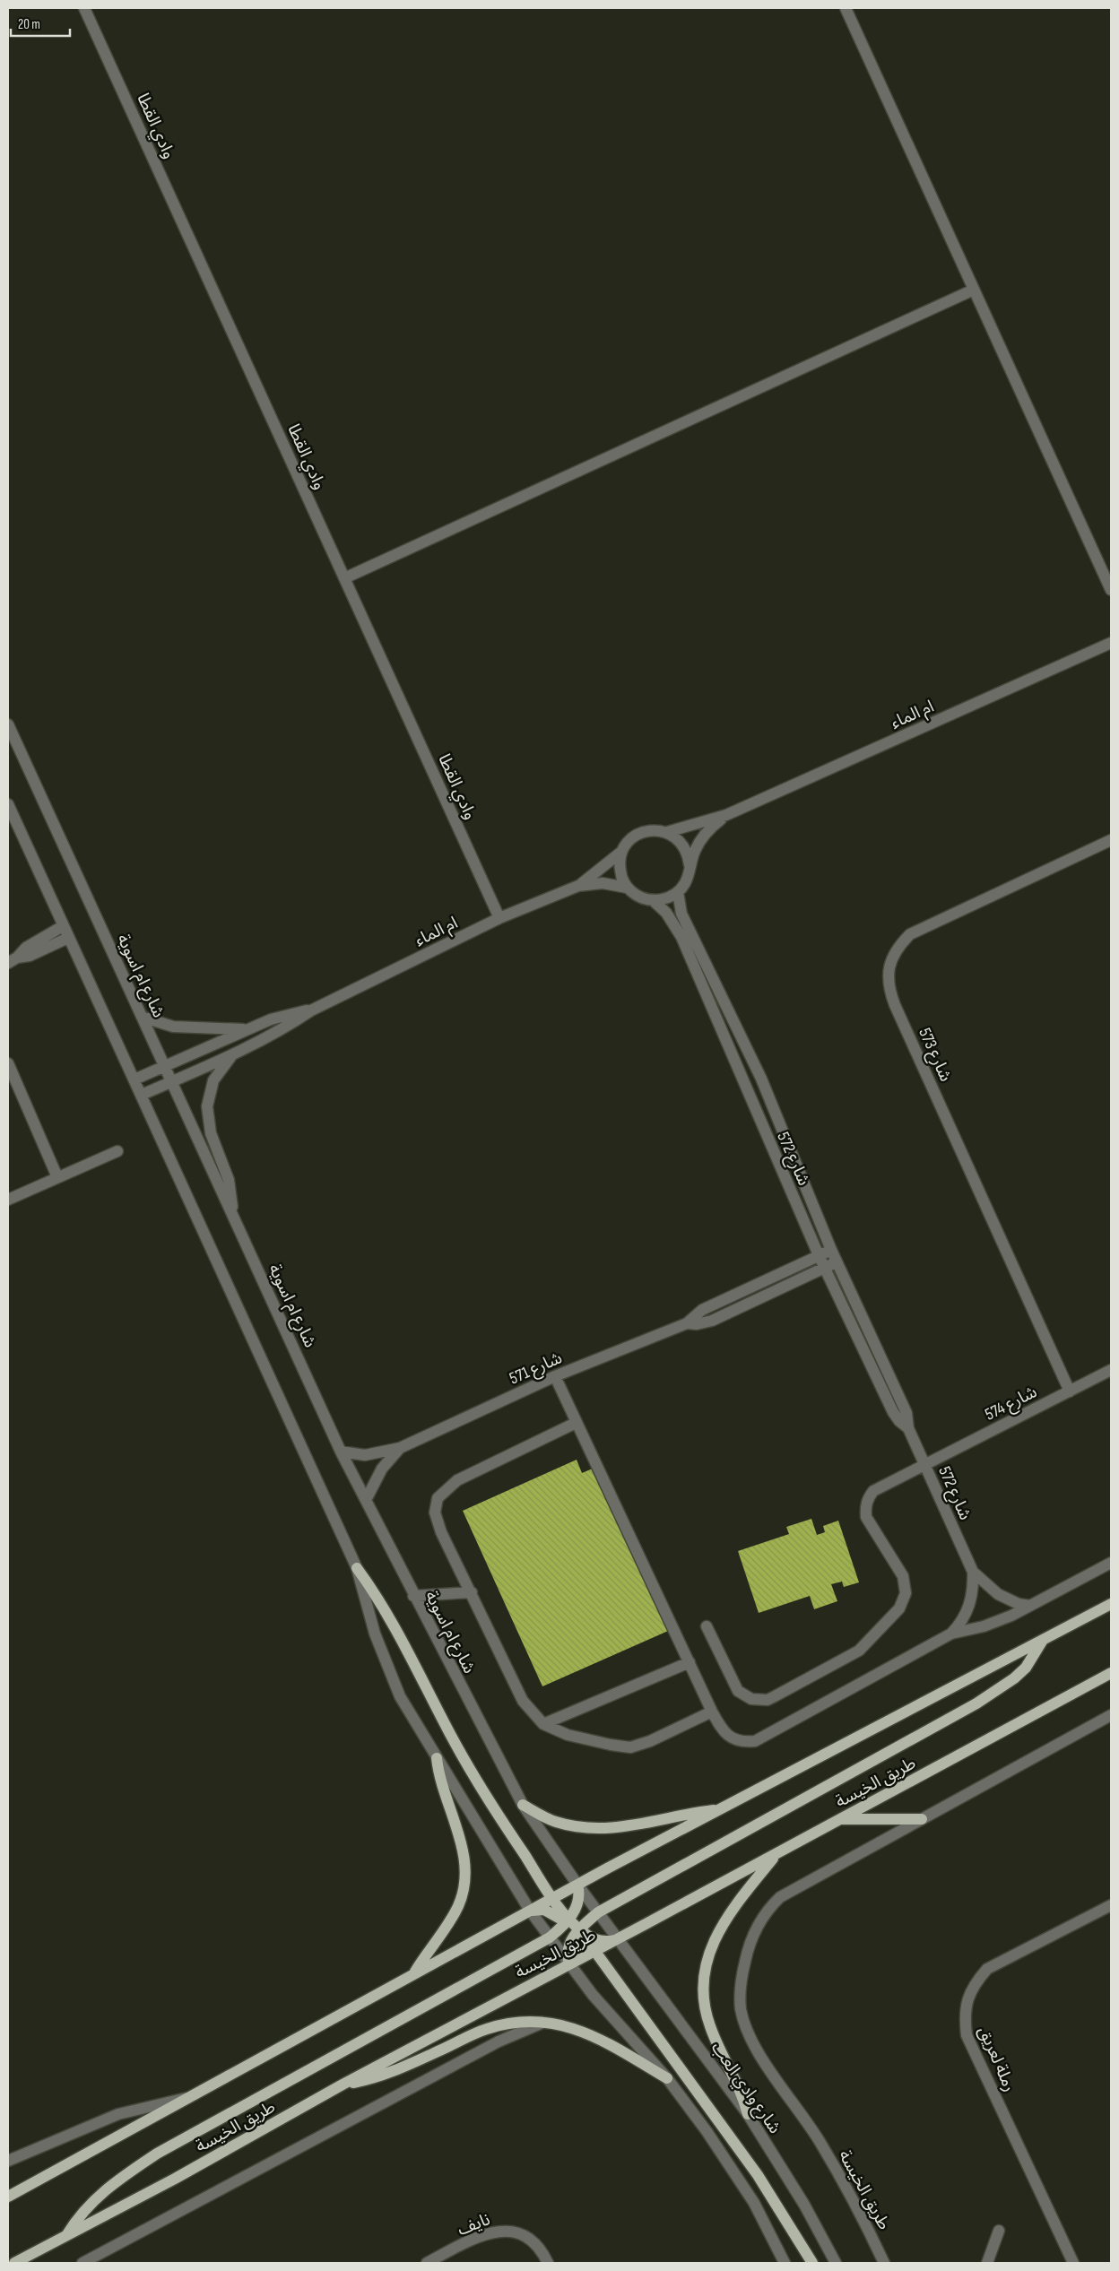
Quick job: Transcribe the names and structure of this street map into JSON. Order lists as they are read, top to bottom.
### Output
{
  "streets": {
    "main road": ["طريق الخيسة"],
    "street": [
      "وادي القطا",
      "ام الماء",
      "شارع ام اسوية",
      "شارع 573",
      "شارع 572",
      "شارع 571",
      "شارع 574",
      "رملة لعريق",
      "شارع وادي العب",
      "نايف"
    ]
  },
  "crossings": [
    ["وادي القطا", "ام الماء"],
    ["ام الماء", "شارع ام اسوية"],
    ["ام الماء", "شارع 572"],
    ["شارع ام اسوية", "شارع 571"],
    ["شارع ام اسوية", "شارع وادي العب"],
    ["شارع 573", "شارع 574"],
    ["شارع 572", "شارع 571"],
    ["شارع 572", "شارع 574"],
    ["طريق الخيسة", "شارع وادي العب"]
  ],
  "scale_bar": "20 m"
}
